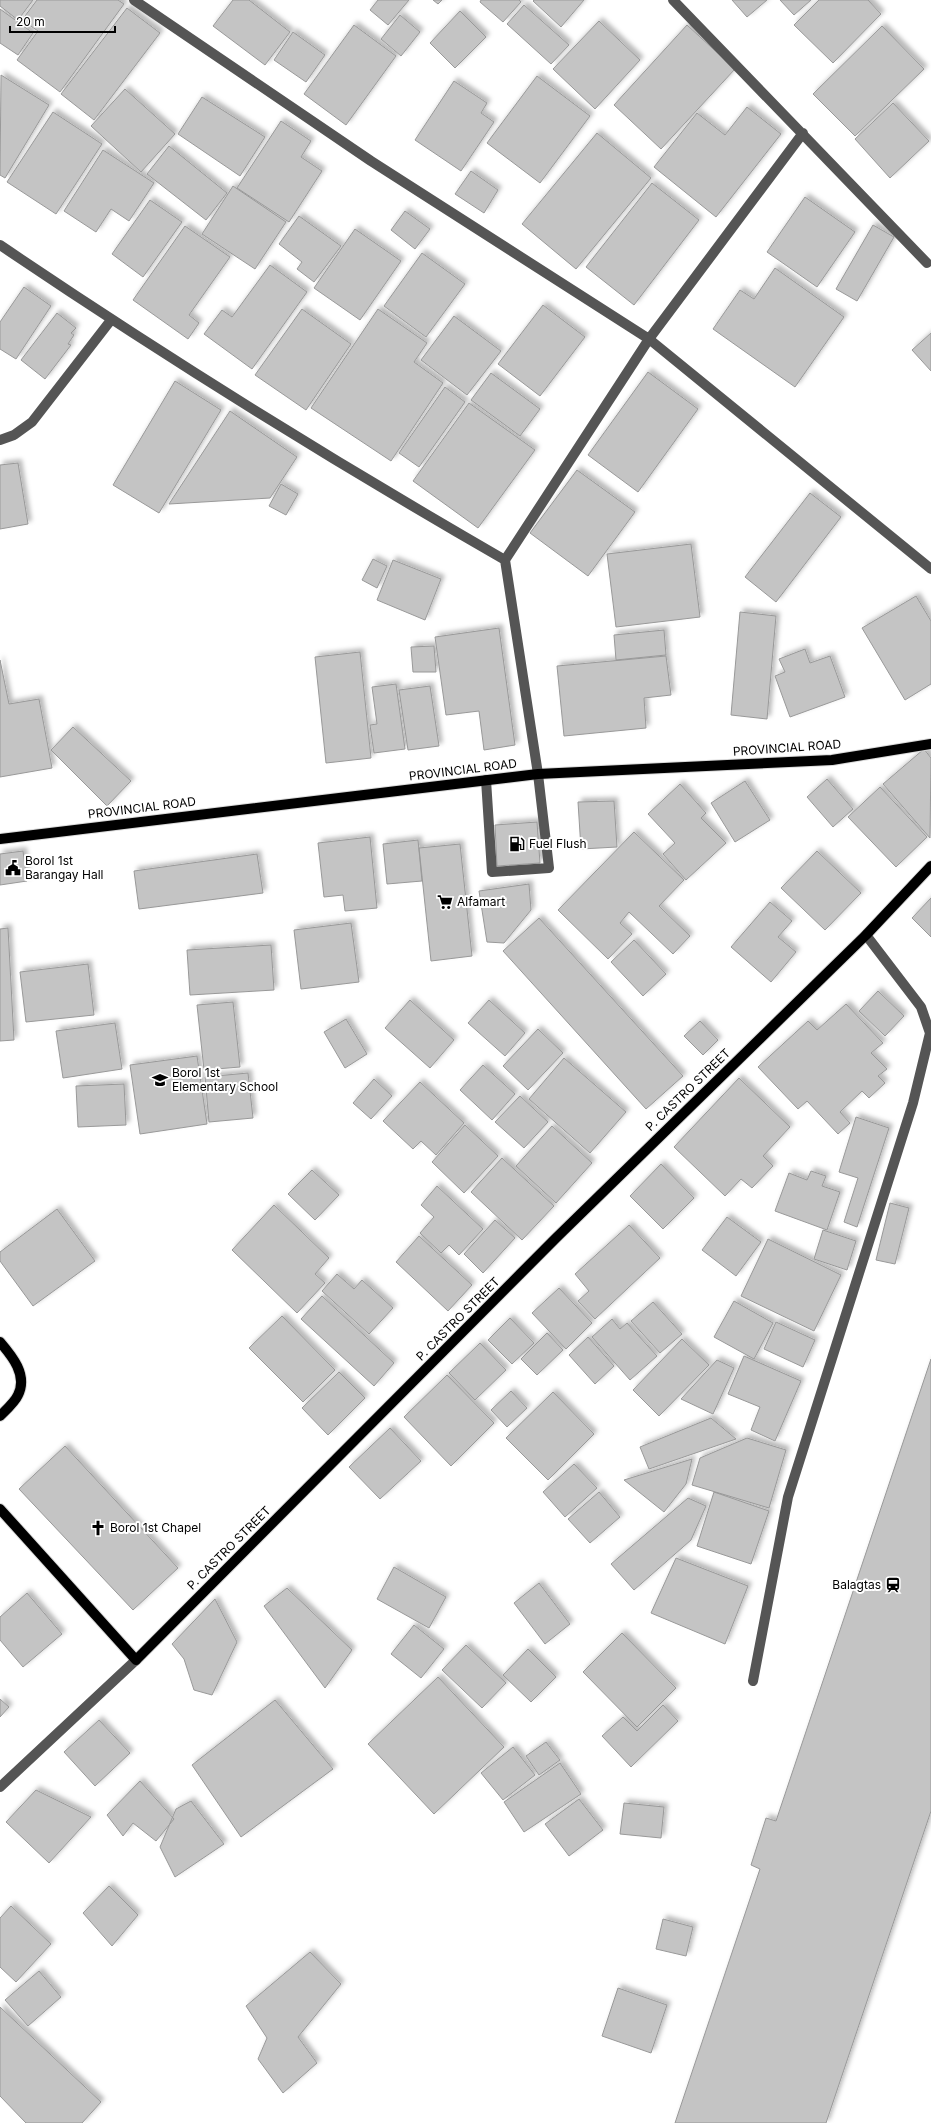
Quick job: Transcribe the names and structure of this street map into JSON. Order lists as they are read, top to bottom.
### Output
{
  "streets": {
    "main road": ["PROVINCIAL ROAD", "P. CASTRO STREET"]
  },
  "places": {
    "fuel station": ["Fuel Flush"],
    "public building": ["Borol 1st Barangay Hall"],
    "supermarket": ["Alfamart"],
    "school or university": ["Borol 1st Elementary School"],
    "church": ["Borol 1st Chapel"],
    "station": ["Balagtas"]
  },
  "scale_bar": "20 m"
}
